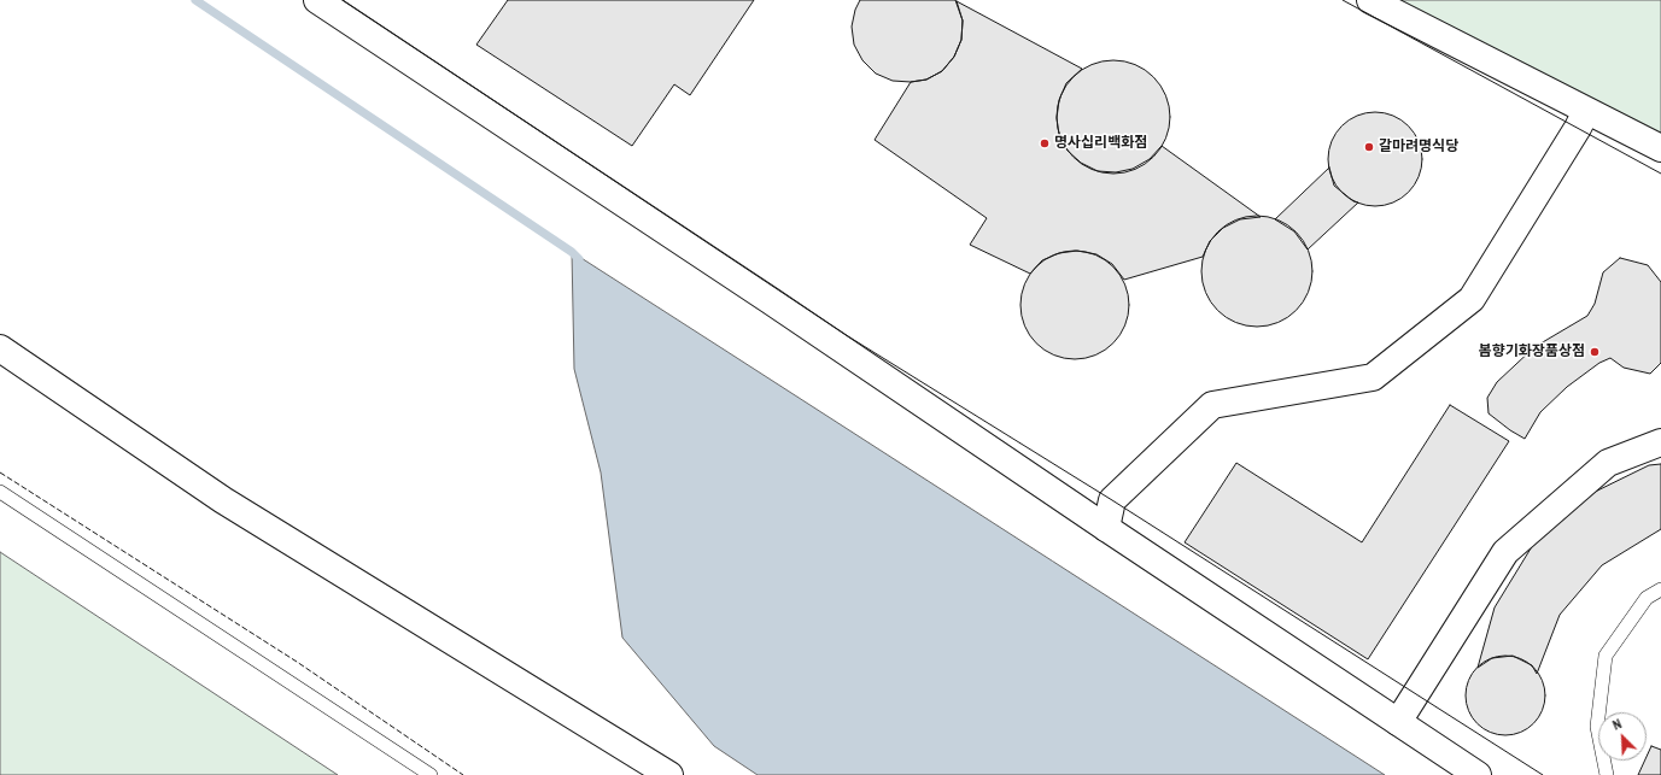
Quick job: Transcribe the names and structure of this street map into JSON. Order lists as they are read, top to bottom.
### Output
{
  "places": ["명사십리백화점", "갈마려명식당", "봄향기화장품상점"],
  "north": "top left"
}
